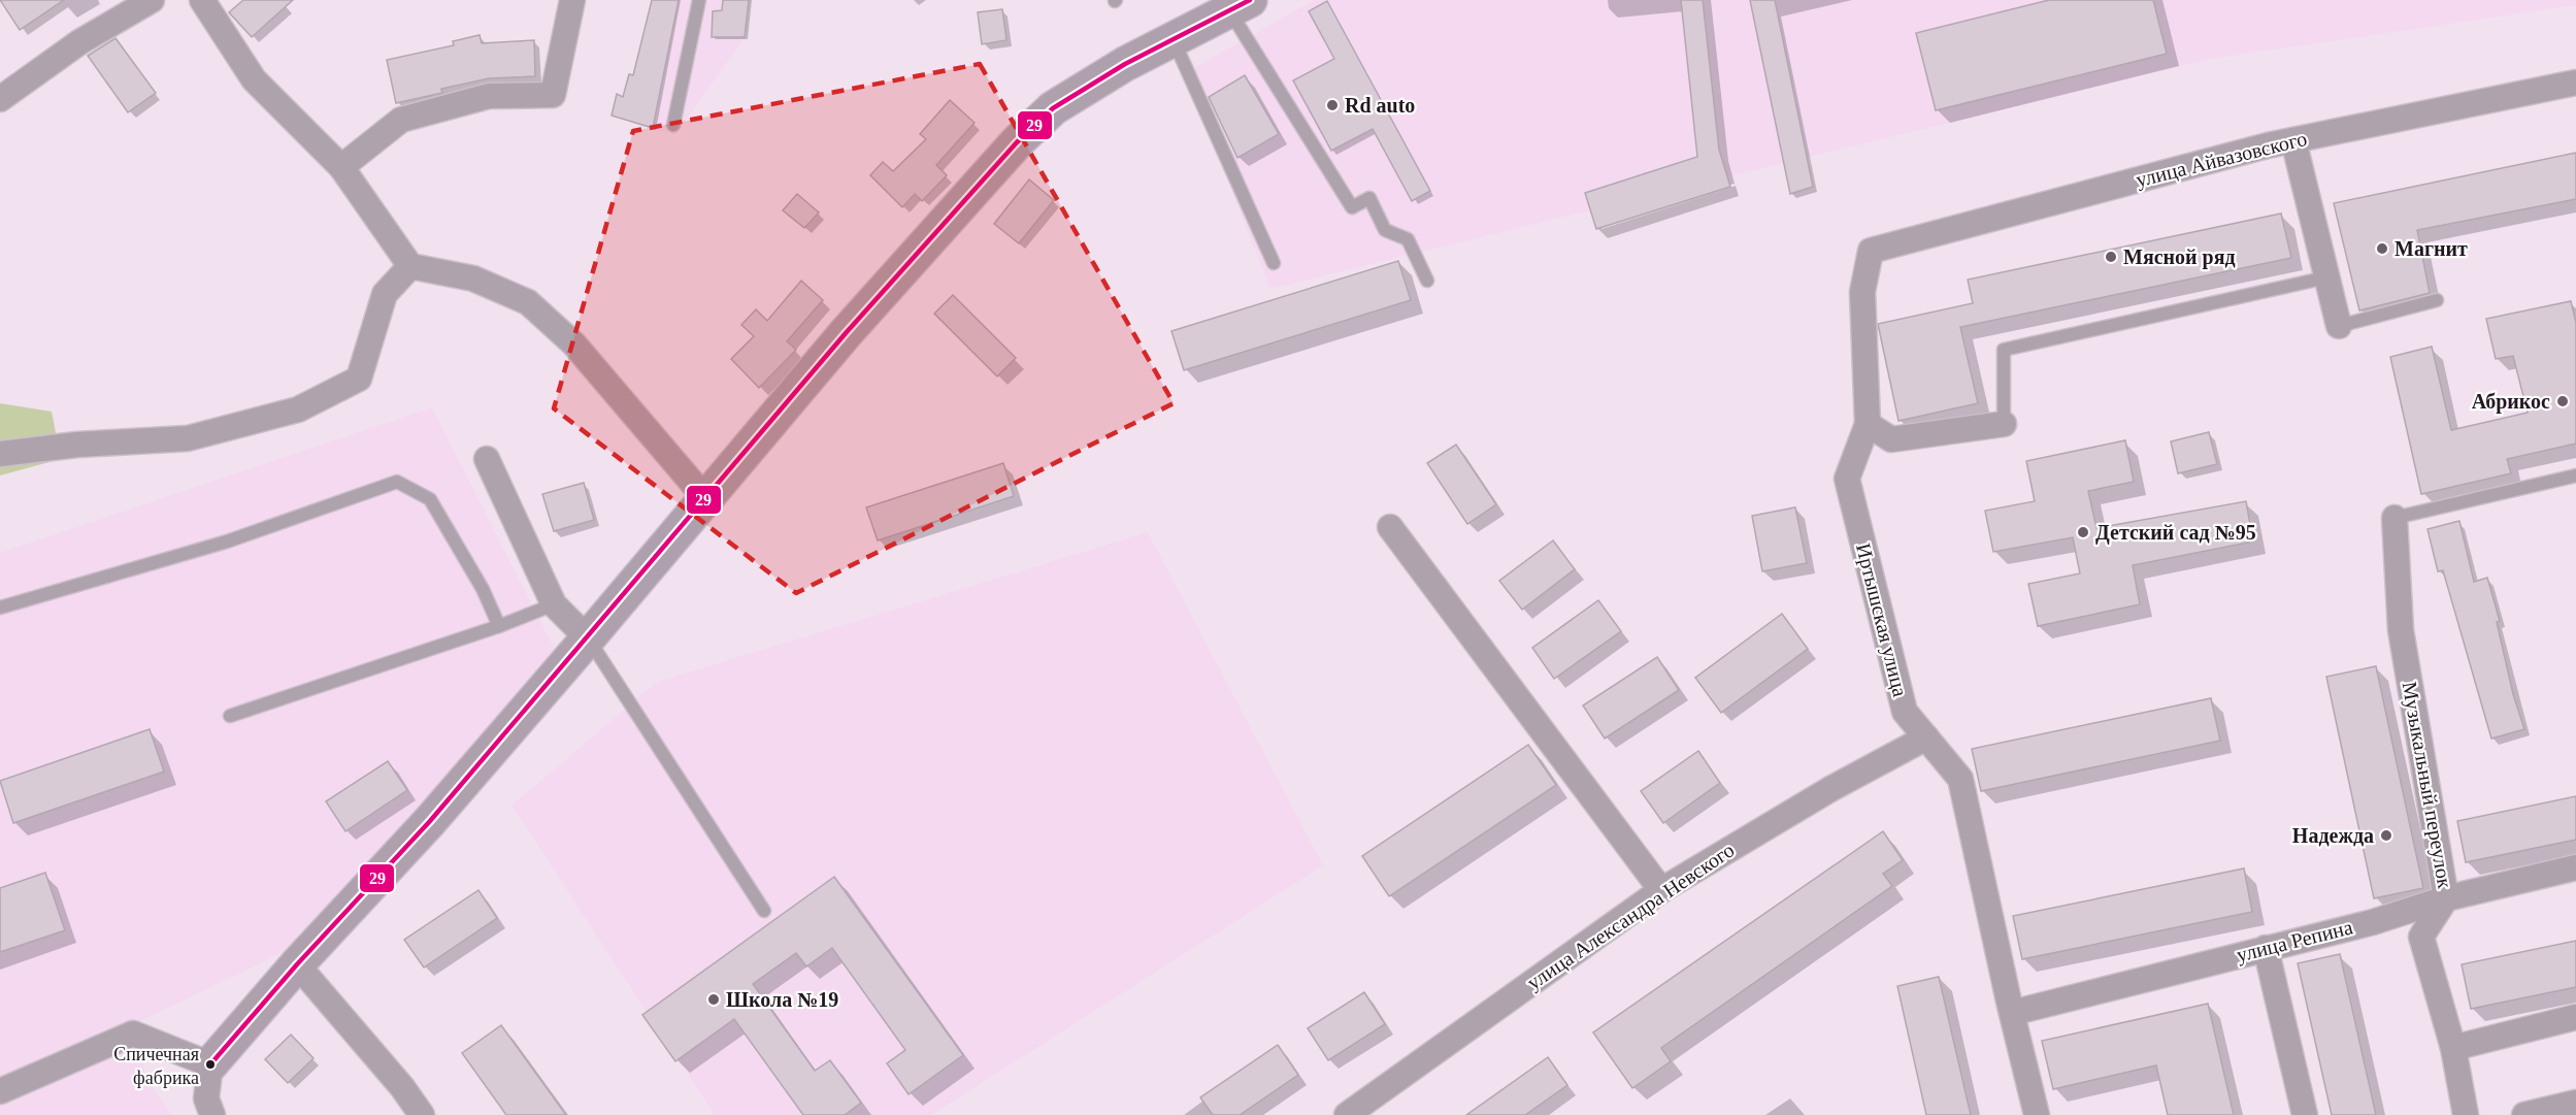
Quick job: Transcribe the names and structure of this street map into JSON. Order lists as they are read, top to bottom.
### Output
{
  "streets": {
    "street": [
      "улица Айвазовского",
      "Иртышская улица",
      "Музыкальный переулок",
      "улица Александра Невского",
      "улица Репина"
    ]
  },
  "crossings": [
    ["улица Айвазовского", "Иртышская улица"],
    ["Иртышская улица", "улица Александра Невского"],
    ["Иртышская улица", "улица Репина"],
    ["Музыкальный переулок", "улица Репина"]
  ],
  "places": [
    "Rd auto",
    "Магнит",
    "Мясной ряд",
    "Абрикос",
    "Детский сад №95",
    "Надежда",
    "Школа №19",
    "Спичечная фабрика"
  ],
  "lines": ["transit line 29"]
}
